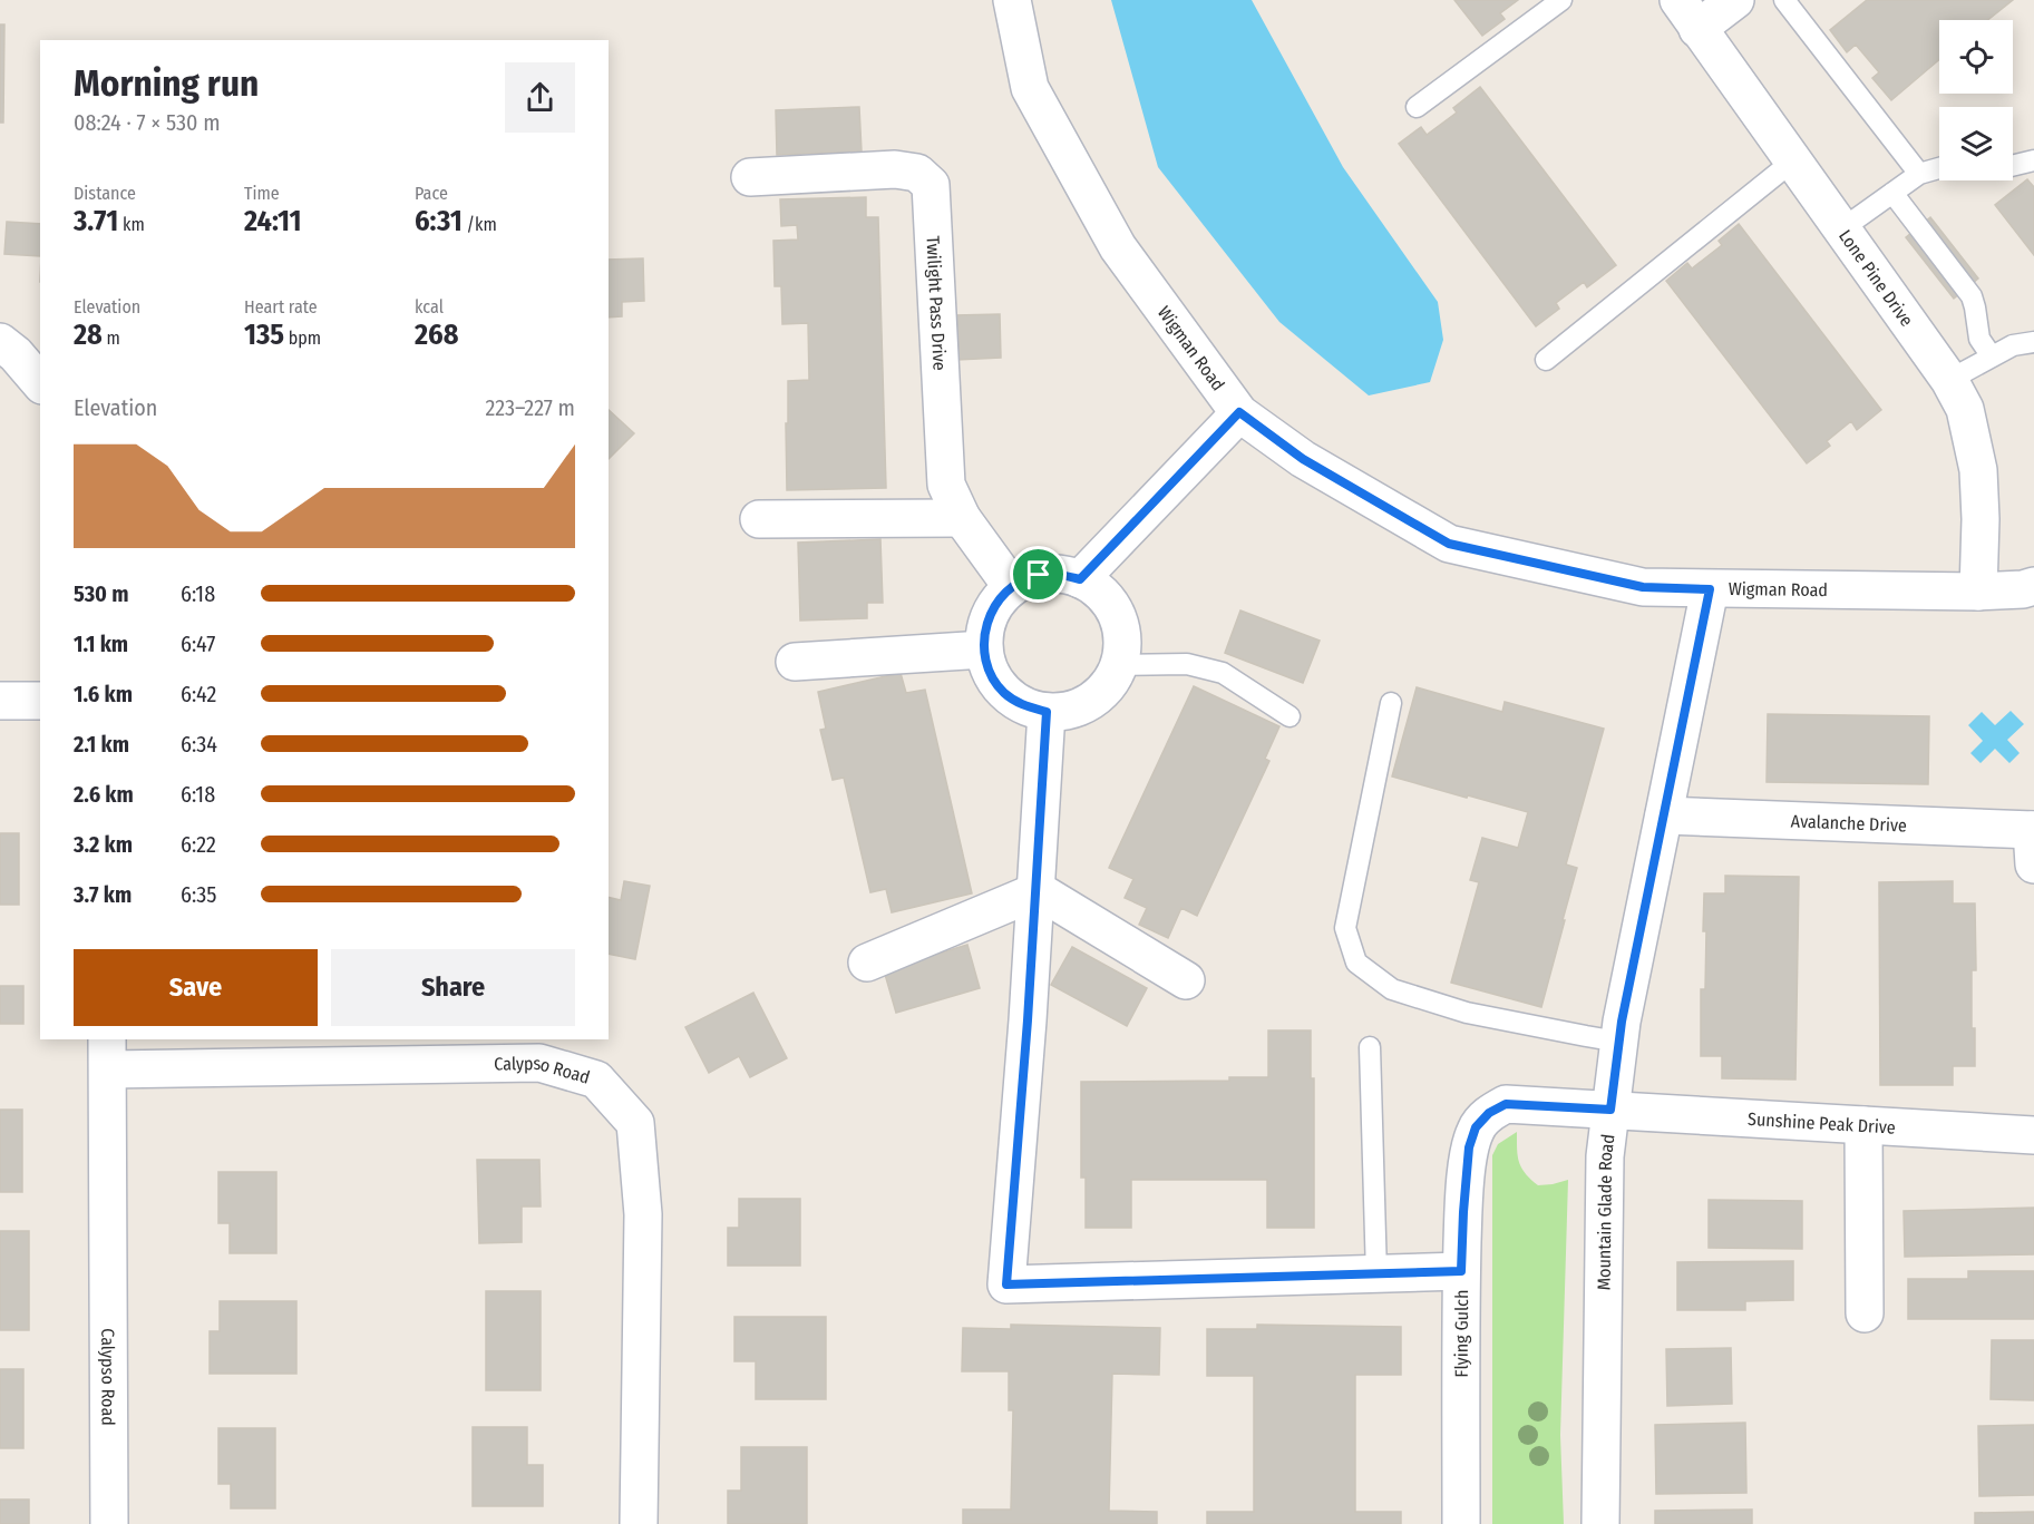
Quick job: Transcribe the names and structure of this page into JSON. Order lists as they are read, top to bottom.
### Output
{
  "streets": {
    "street": [
      "Lone Pine Drive",
      "Twilight Pass Drive",
      "Wigman Road",
      "Avalanche Drive",
      "Calypso Road",
      "Sunshine Peak Drive",
      "Mountain Glade Road",
      "Flying Gulch"
    ]
  },
  "crossings": [
    ["Lone Pine Drive", "Wigman Road"],
    ["Wigman Road", "Mountain Glade Road"],
    ["Avalanche Drive", "Mountain Glade Road"],
    ["Sunshine Peak Drive", "Mountain Glade Road"],
    ["Sunshine Peak Drive", "Flying Gulch"],
    ["Mountain Glade Road", "Flying Gulch"]
  ],
  "page": {
    "heading": ["Morning run", "08:24 · 7 × 530 m"],
    "stats": [
      ["Distance", "3.71 km"],
      ["Time", "24:11"],
      ["Pace", "6:31 /km"],
      ["Elevation", "28 m"],
      ["Heart rate", "135 bpm"],
      ["kcal", "268"]
    ],
    "chart": ["Elevation", "223–227 m"],
    "list": [
      {
        "name": "530 m",
        "note": "6:18"
      },
      {
        "name": "1.1 km",
        "note": "6:47"
      },
      {
        "name": "1.6 km",
        "note": "6:42"
      },
      {
        "name": "2.1 km",
        "note": "6:34"
      },
      {
        "name": "2.6 km",
        "note": "6:18"
      },
      {
        "name": "3.2 km",
        "note": "6:22"
      },
      {
        "name": "3.7 km",
        "note": "6:35"
      }
    ],
    "buttons": ["Save", "Share"]
  }
}
